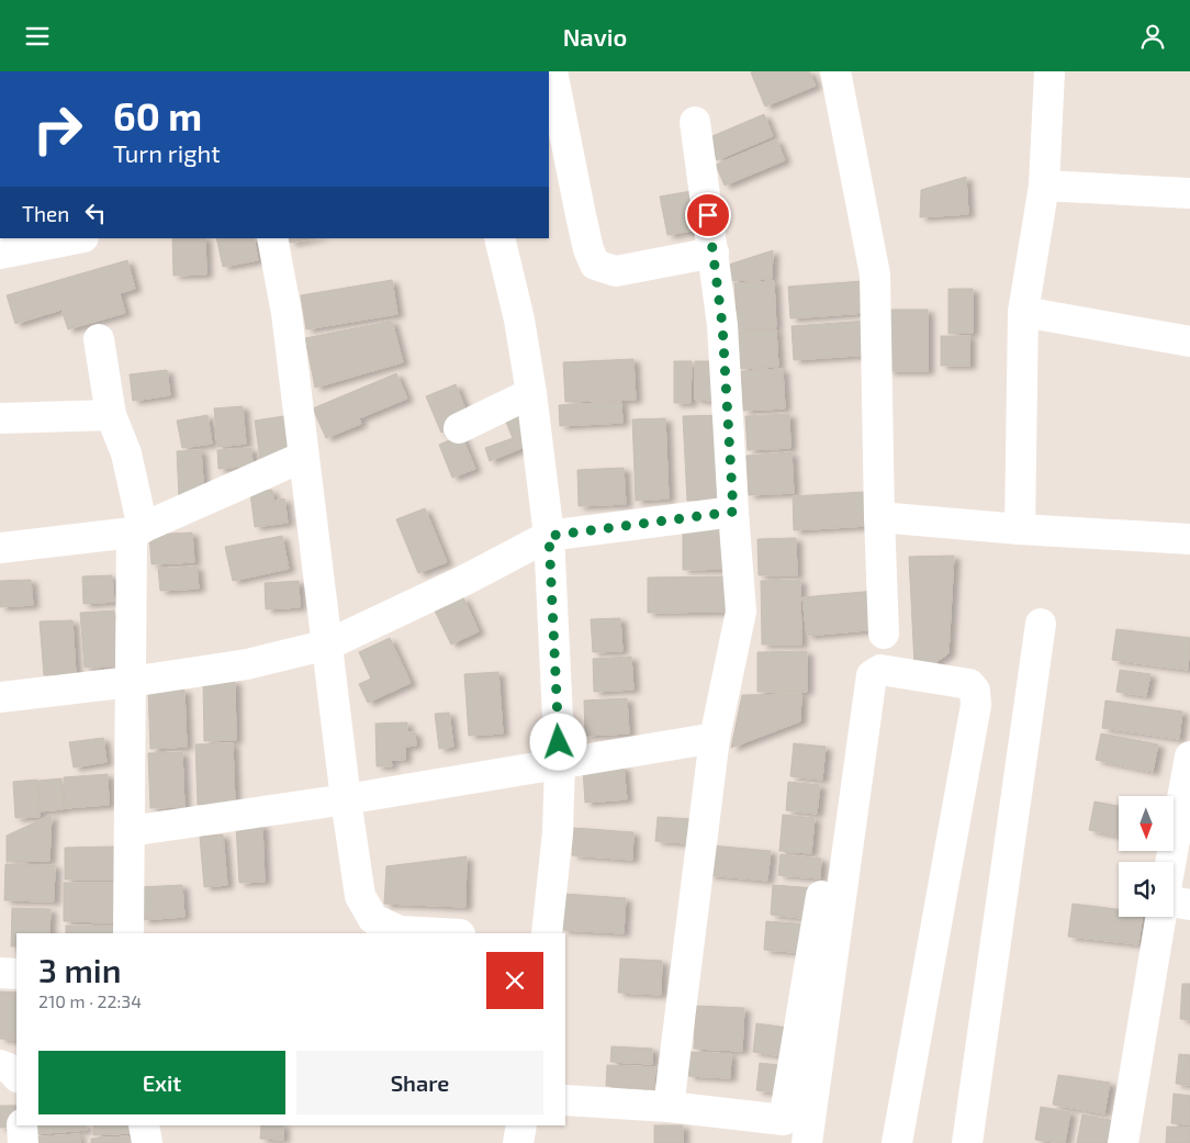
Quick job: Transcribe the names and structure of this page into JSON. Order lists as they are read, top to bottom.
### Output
{
  "north": "bottom",
  "page": {
    "header": "Navio",
    "turn": ["60 m", "Turn right"],
    "then": "Then",
    "heading": ["3 min", "210 m · 22:34"],
    "buttons": ["Exit", "Share"]
  }
}
